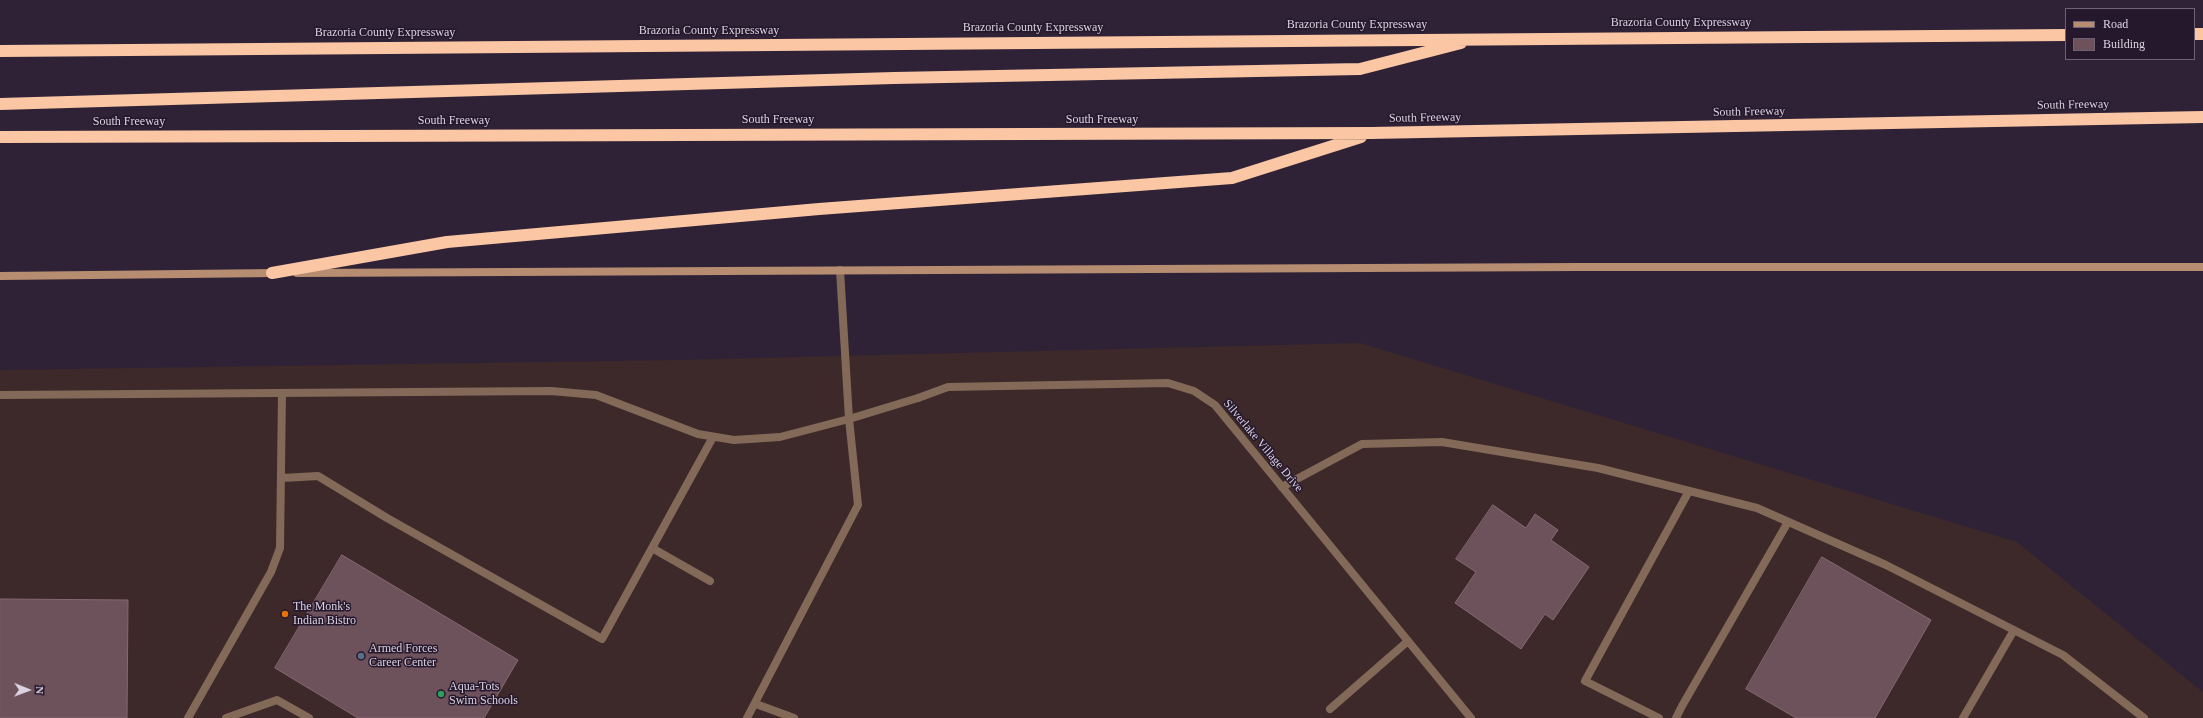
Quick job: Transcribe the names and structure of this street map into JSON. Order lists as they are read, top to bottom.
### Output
{
  "streets": {
    "highway": ["Brazoria County Expressway", "South Freeway"],
    "street": ["Silverlake Village Drive"]
  },
  "places": ["The Monk's Indian Bistro", "Armed Forces Career Center", "Aqua-Tots Swim Schools"],
  "legend": ["Road", "Building"],
  "north": "right"
}
